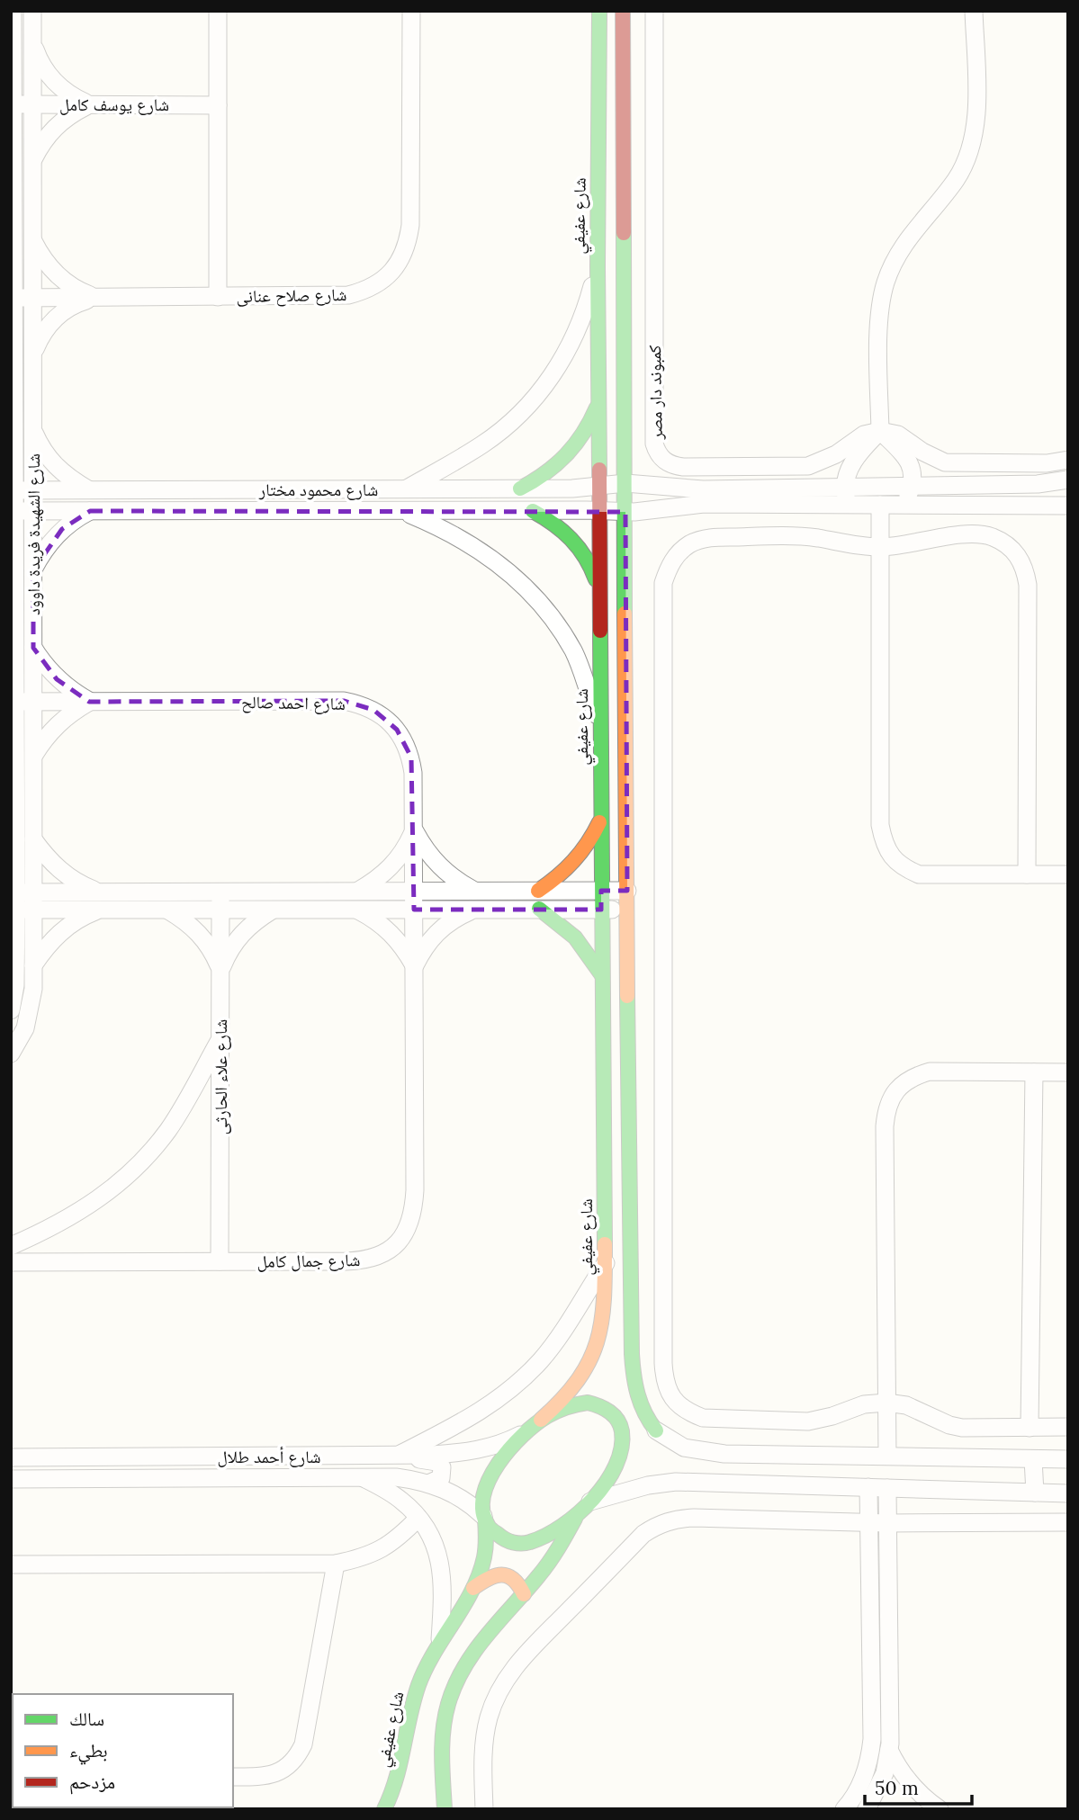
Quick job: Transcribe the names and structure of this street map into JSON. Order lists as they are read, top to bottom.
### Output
{
  "streets": {
    "street": [
      "شارع يوسف كامل",
      "شارع عفيفي",
      "شارع صلاح عنانى",
      "كمبوند دار مصر",
      "شارع محمود مختار",
      "شارع الشهيدة فريدة داوود",
      "شارع احمد صالح",
      "شارع علاء الحارثى",
      "شارع جمال كامل",
      "شارع أحمد طلال"
    ]
  },
  "crossings": [
    ["شارع يوسف كامل", "شارع صلاح عنانى"],
    ["شارع يوسف كامل", "شارع الشهيدة فريدة داوود"],
    ["شارع عفيفي", "شارع محمود مختار"],
    ["شارع عفيفي", "شارع أحمد طلال"],
    ["شارع صلاح عنانى", "شارع الشهيدة فريدة داوود"],
    ["شارع محمود مختار", "شارع الشهيدة فريدة داوود"],
    ["شارع الشهيدة فريدة داوود", "شارع احمد صالح"],
    ["شارع احمد صالح", "شارع جمال كامل"],
    ["شارع علاء الحارثى", "شارع جمال كامل"]
  ],
  "legend": ["سالك", "بطيء", "مزدحم"],
  "scale_bar": "50 m"
}
